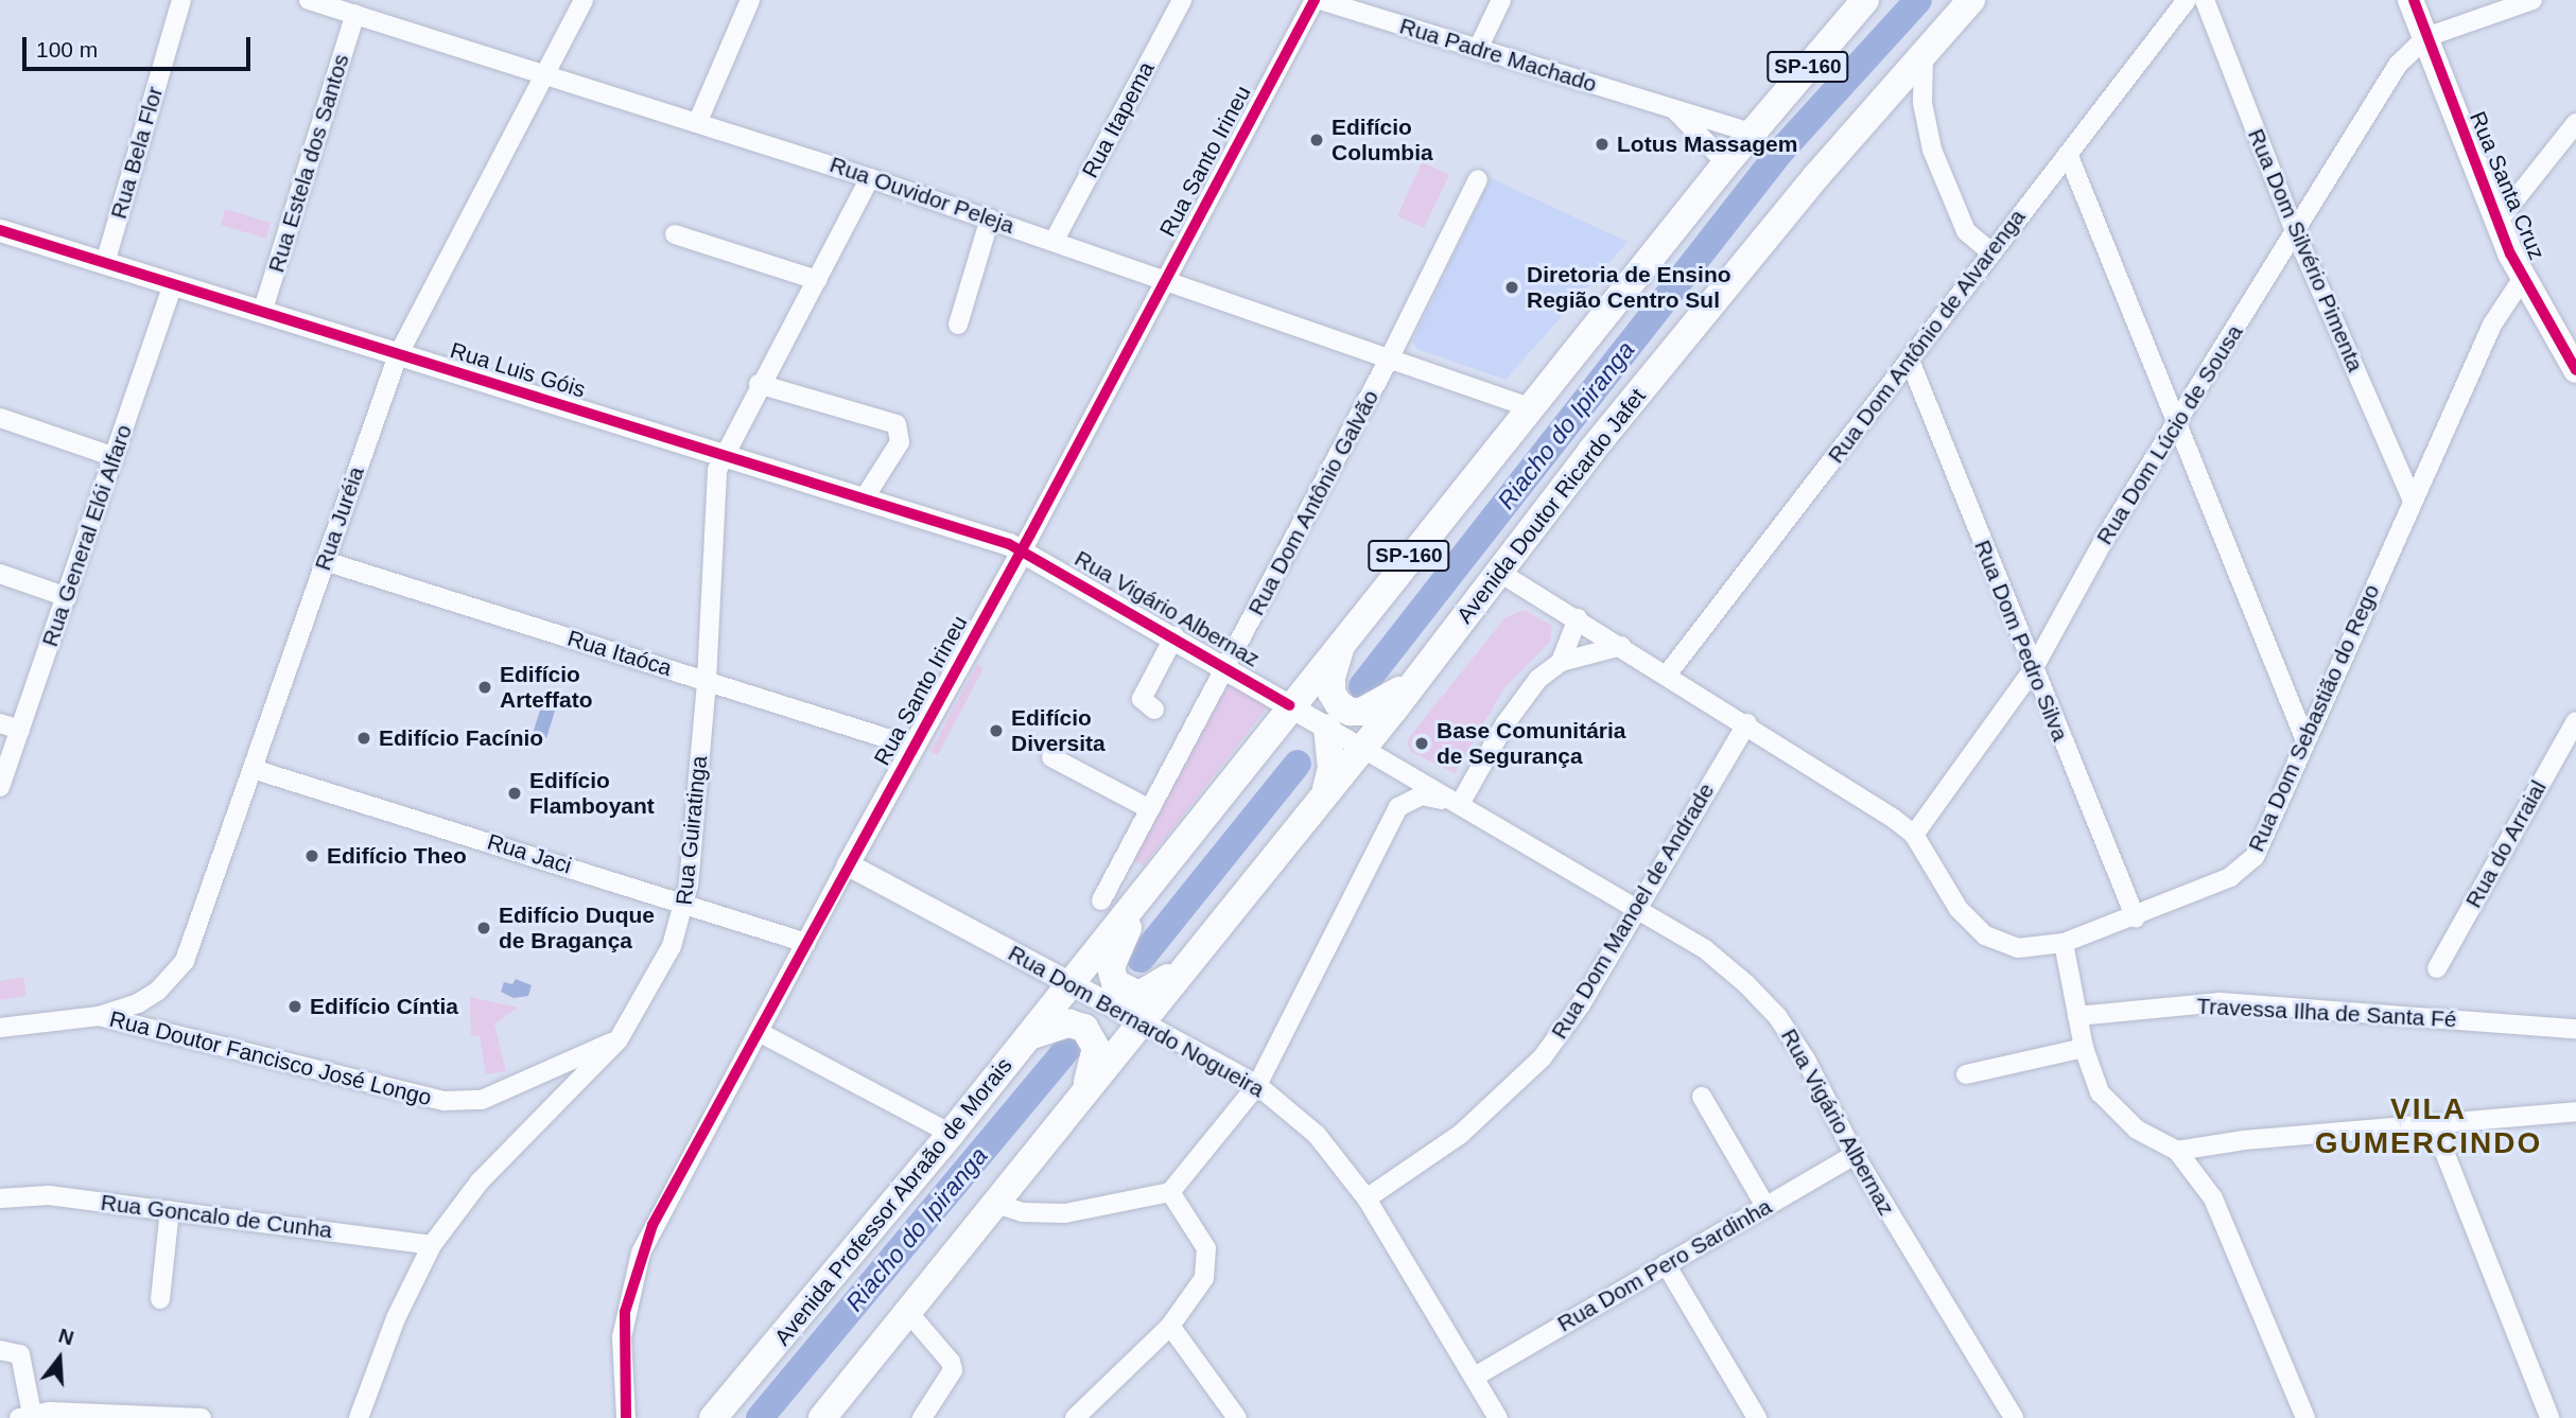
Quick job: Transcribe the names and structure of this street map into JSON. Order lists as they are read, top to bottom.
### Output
{
  "streets": {
    "main road": [
      "SP-160",
      "Rua Santa Cruz",
      "Avenida Doutor Ricardo Jafet",
      "Avenida Professor Abraão de Morais"
    ],
    "street": [
      "Rua Padre Machado",
      "Rua Itapema",
      "Rua Bela Flor",
      "Rua Santo Irineu",
      "Rua Estela dos Santos",
      "Rua Ouvidor Peleja",
      "Rua Dom Silvério Pimenta",
      "Rua Dom Antônio de Alvarenga",
      "Rua Luis Góis",
      "Rua Dom Lúcio de Sousa",
      "Rua Dom Antônio Galvão",
      "Rua Juréia",
      "Rua General Elói Alfaro",
      "Rua Vigário Albernaz",
      "Rua Dom Pedro Silva",
      "Rua Itaóca",
      "Rua Dom Sebastião do Rego",
      "Rua Guiratinga",
      "Rua do Arraial",
      "Rua Jaci",
      "Rua Dom Manoel de Andrade",
      "Travessa Ilha de Santa Fé",
      "Rua Dom Bernardo Nogueira",
      "Rua Doutor Fancisco José Longo",
      "Rua Goncalo de Cunha",
      "Rua Dom Pero Sardinha"
    ]
  },
  "crossings": [
    ["Rua Padre Machado", "SP-160"],
    ["Rua Padre Machado", "Rua Santo Irineu"],
    ["SP-160", "Rua Ouvidor Peleja"],
    ["SP-160", "Rua Vigário Albernaz"],
    ["SP-160", "Rua Dom Bernardo Nogueira"],
    ["SP-160", "Avenida Professor Abraão de Morais"],
    ["Rua Itapema", "Rua Ouvidor Peleja"],
    ["Rua Bela Flor", "Rua Luis Góis"],
    ["Rua Santo Irineu", "Rua Ouvidor Peleja"],
    ["Rua Santo Irineu", "Rua Luis Góis"],
    ["Rua Santo Irineu", "Rua Vigário Albernaz"],
    ["Rua Santo Irineu", "Rua Itaóca"],
    ["Rua Santo Irineu", "Rua Jaci"],
    ["Rua Santo Irineu", "Rua Dom Bernardo Nogueira"],
    ["Rua Estela dos Santos", "Rua Ouvidor Peleja"],
    ["Rua Estela dos Santos", "Rua Luis Góis"],
    ["Rua Santa Cruz", "Rua Dom Lúcio de Sousa"],
    ["Rua Santa Cruz", "Rua Dom Sebastião do Rego"],
    ["Rua Ouvidor Peleja", "Rua Dom Antônio Galvão"],
    ["Rua Ouvidor Peleja", "Rua Juréia"],
    ["Rua Ouvidor Peleja", "Rua Guiratinga"],
    ["Rua Dom Silvério Pimenta", "Rua Dom Lúcio de Sousa"],
    ["Rua Dom Silvério Pimenta", "Rua Dom Sebastião do Rego"],
    ["Rua Dom Antônio de Alvarenga", "Rua Dom Pedro Silva"],
    ["Rua Dom Antônio de Alvarenga", "Rua Dom Sebastião do Rego"],
    ["Rua Luis Góis", "Rua Juréia"],
    ["Rua Luis Góis", "Rua General Elói Alfaro"],
    ["Rua Luis Góis", "Rua Vigário Albernaz"],
    ["Rua Luis Góis", "Rua Guiratinga"],
    ["Rua Dom Lúcio de Sousa", "Rua Dom Pedro Silva"],
    ["Rua Dom Lúcio de Sousa", "Rua Dom Sebastião do Rego"],
    ["Rua Dom Antônio Galvão", "Rua Vigário Albernaz"],
    ["Avenida Doutor Ricardo Jafet", "Rua Vigário Albernaz"],
    ["Avenida Doutor Ricardo Jafet", "Rua Dom Sebastião do Rego"],
    ["Avenida Doutor Ricardo Jafet", "Rua Dom Bernardo Nogueira"],
    ["Rua Juréia", "Rua Itaóca"],
    ["Rua Juréia", "Rua Jaci"],
    ["Rua Juréia", "Rua Doutor Fancisco José Longo"],
    ["Rua Vigário Albernaz", "Rua Dom Manoel de Andrade"],
    ["Rua Vigário Albernaz", "Rua Dom Pero Sardinha"],
    ["Rua Dom Pedro Silva", "Rua Dom Sebastião do Rego"],
    ["Rua Itaóca", "Rua Guiratinga"],
    ["Rua Dom Sebastião do Rego", "Rua Dom Manoel de Andrade"],
    ["Rua Guiratinga", "Rua Jaci"],
    ["Rua Guiratinga", "Rua Doutor Fancisco José Longo"],
    ["Rua Guiratinga", "Rua Goncalo de Cunha"],
    ["Rua Dom Manoel de Andrade", "Rua Dom Bernardo Nogueira"],
    ["Rua Dom Bernardo Nogueira", "Avenida Professor Abraão de Morais"],
    ["Rua Dom Bernardo Nogueira", "Rua Dom Pero Sardinha"]
  ],
  "districts": ["VILA GUMERCINDO"],
  "water": ["Riacho do Ipiranga"],
  "places": [
    "Edifício Columbia",
    "Lotus Massagem",
    "Diretoria de Ensino Região Centro Sul",
    "Edifício Arteffato",
    "Edifício Diversita",
    "Edifício Facínio",
    "Base Comunitária de Segurança",
    "Edifício Flamboyant",
    "Edifício Theo",
    "Edifício Duque de Bragança",
    "Edifício Cíntia"
  ],
  "scale_bar": "100 m",
  "north": "top"
}
